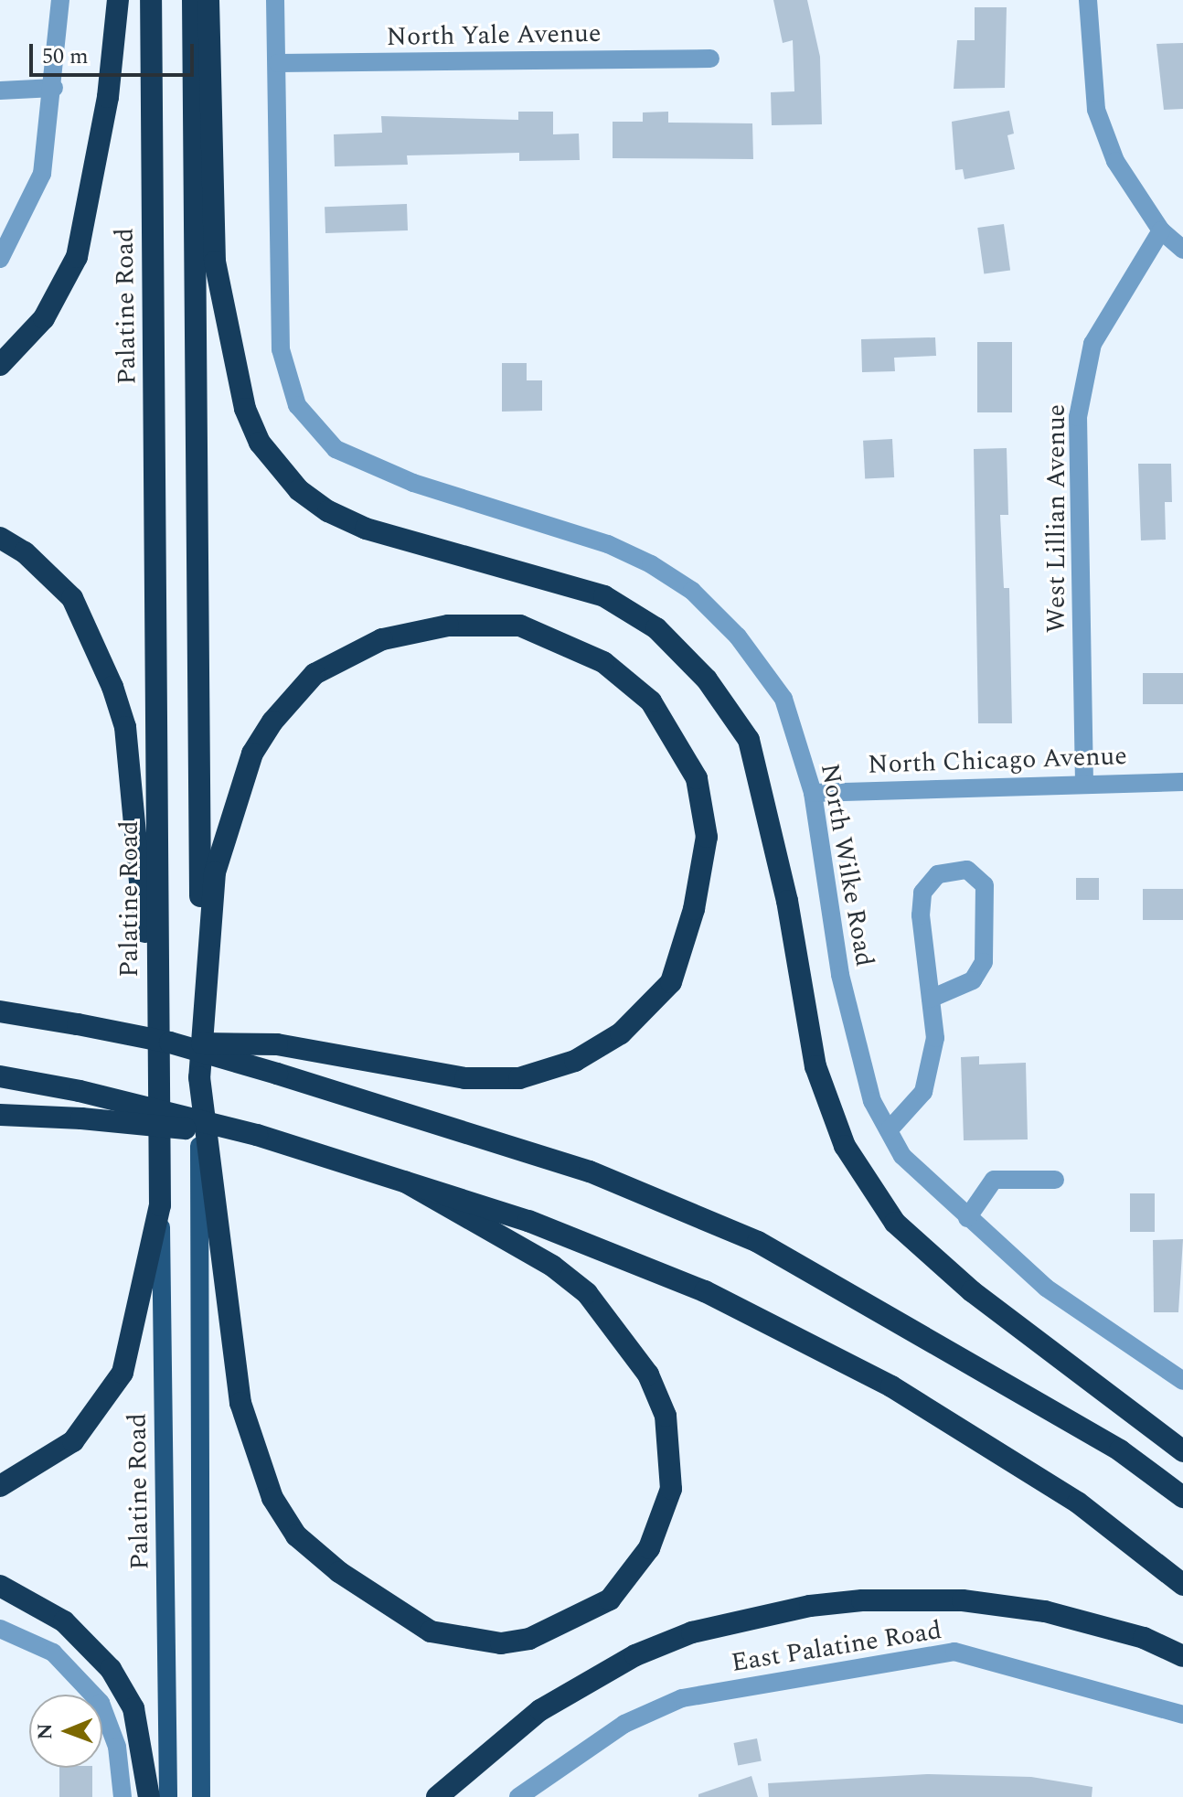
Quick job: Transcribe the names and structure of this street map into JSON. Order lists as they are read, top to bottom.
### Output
{
  "streets": {
    "highway": ["Palatine Road"],
    "street": [
      "North Yale Avenue",
      "West Lillian Avenue",
      "North Chicago Avenue",
      "North Wilke Road",
      "East Palatine Road"
    ]
  },
  "crossings": [
    ["North Yale Avenue", "North Wilke Road"],
    ["West Lillian Avenue", "North Chicago Avenue"],
    ["North Chicago Avenue", "North Wilke Road"]
  ],
  "scale_bar": "50 m",
  "north": "left"
}
